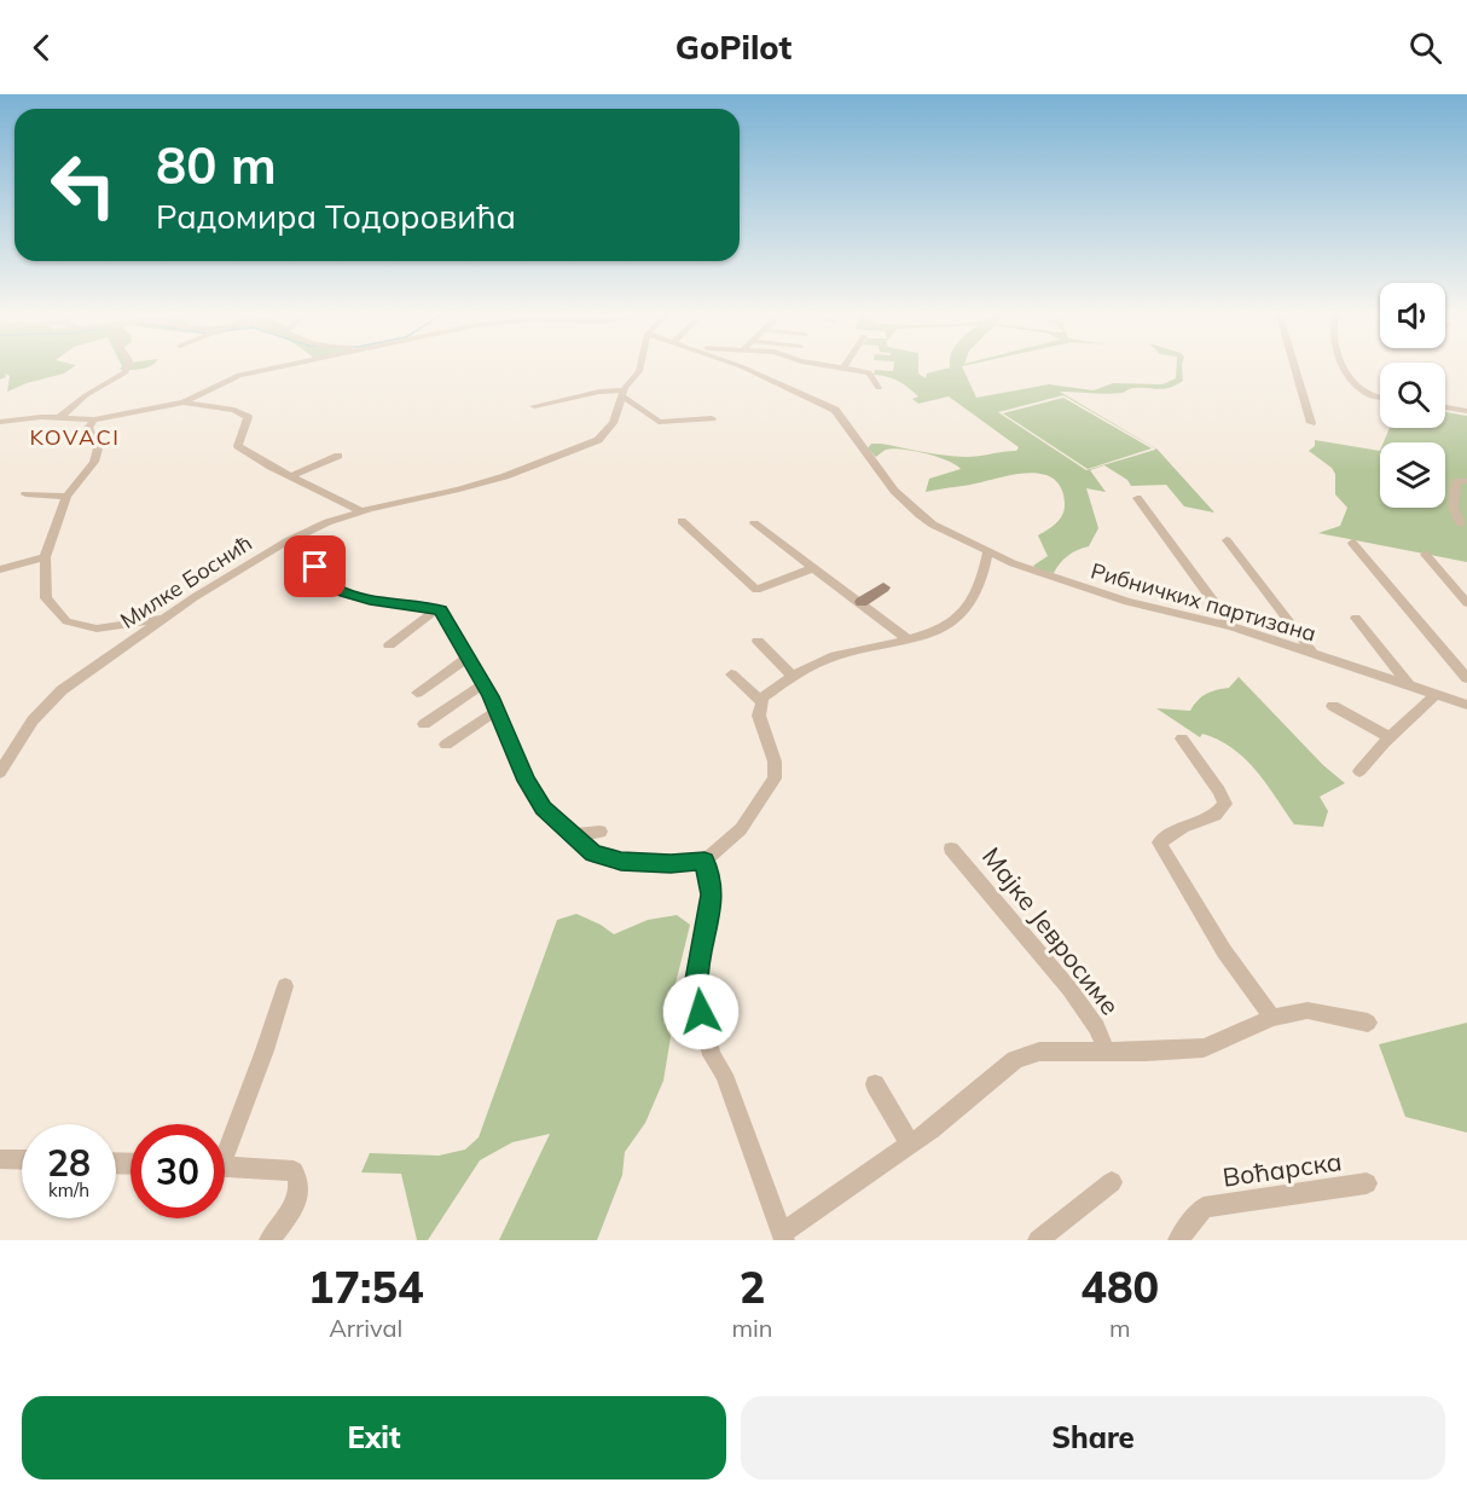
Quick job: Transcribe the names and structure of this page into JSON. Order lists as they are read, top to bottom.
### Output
{
  "streets": {
    "street": [
      "Милке Боснић",
      "Рибничких партизана",
      "Мајке Јевросиме",
      "Воћарска"
    ]
  },
  "districts": ["KOVACI"],
  "page": {
    "header": "GoPilot",
    "turn": ["80 m", "Радомира Тодоровића"],
    "speed": "28 km/h",
    "limit": "30",
    "eta": [
      "17:54",
      "Arrival",
      "2",
      "min",
      "480",
      "m"
    ],
    "buttons": ["Exit", "Share"]
  }
}
